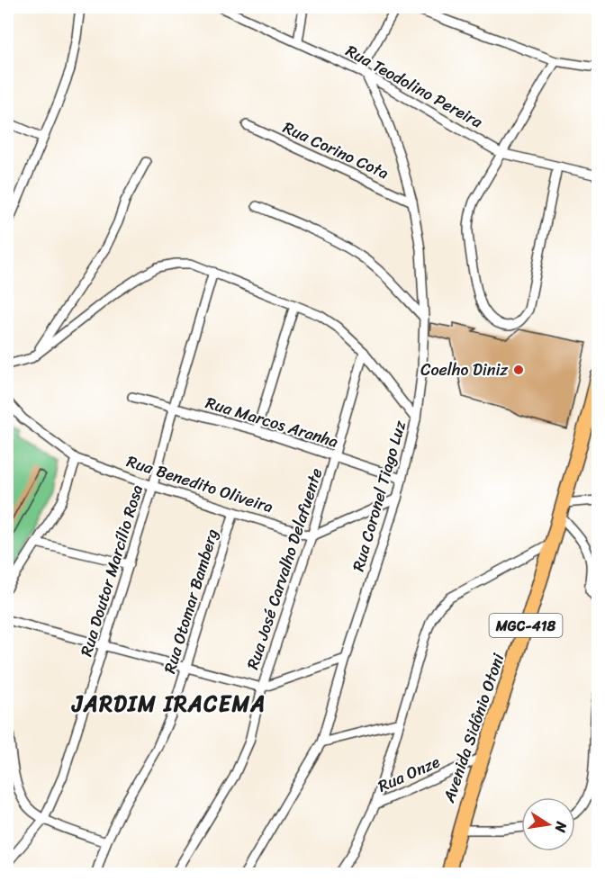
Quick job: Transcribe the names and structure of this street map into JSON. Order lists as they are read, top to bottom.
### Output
{
  "streets": {
    "main road": ["MGC-418", "Avenida Sidônio Otoni"],
    "street": [
      "Rua Teodolino Pereira",
      "Rua Corino Cota",
      "Rua Marcos Aranha",
      "Rua Benedito Oliveira",
      "Rua Coronel Tiago Luz",
      "Rua José Carvalho Delafuente",
      "Rua Doutor Marcílio Rosa",
      "Rua Otomar Bamberg",
      "Rua Onze"
    ]
  },
  "crossings": [
    ["Rua Teodolino Pereira", "Rua Coronel Tiago Luz"],
    ["Rua Corino Cota", "Rua Coronel Tiago Luz"],
    ["Rua Marcos Aranha", "Rua Coronel Tiago Luz"],
    ["Rua Marcos Aranha", "Rua José Carvalho Delafuente"],
    ["Rua Marcos Aranha", "Rua Doutor Marcílio Rosa"],
    ["Rua Benedito Oliveira", "Rua José Carvalho Delafuente"],
    ["Rua Benedito Oliveira", "Rua Doutor Marcílio Rosa"],
    ["Rua Benedito Oliveira", "Rua Otomar Bamberg"],
    ["Avenida Sidônio Otoni", "Rua Onze"]
  ],
  "districts": ["JARDIM IRACEMA"],
  "places": ["Coelho Diniz"],
  "north": "right"
}
